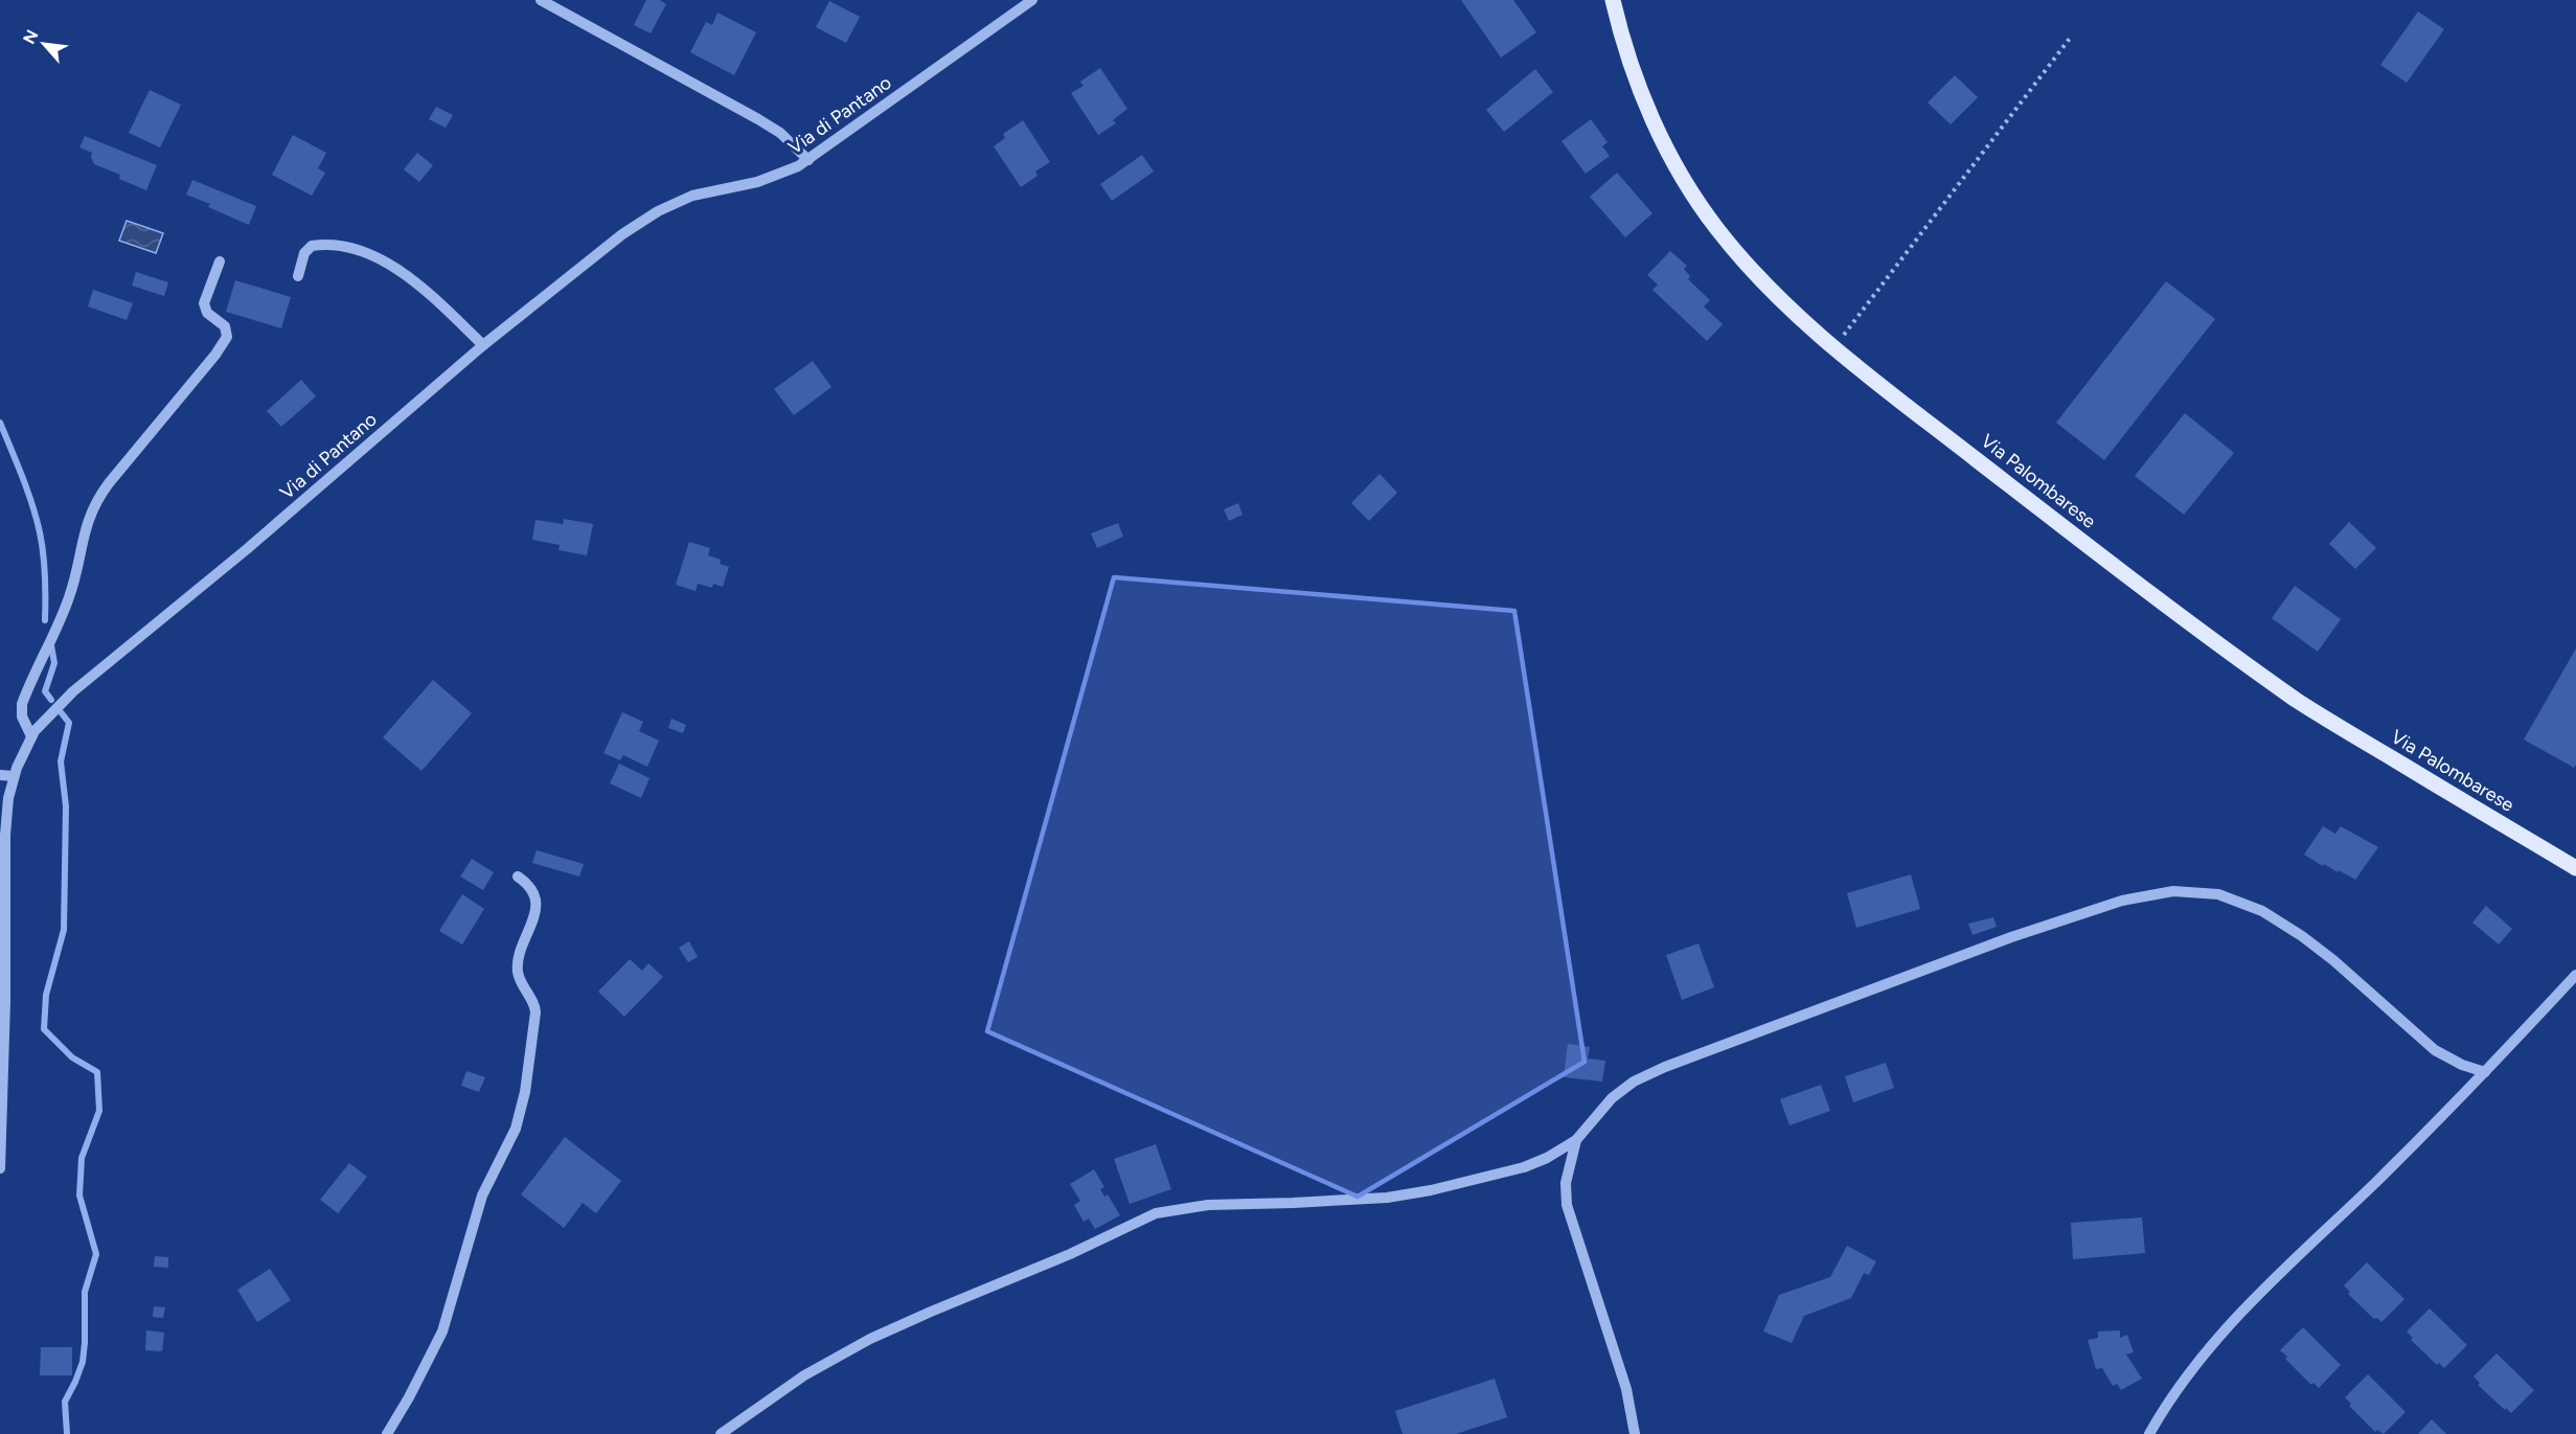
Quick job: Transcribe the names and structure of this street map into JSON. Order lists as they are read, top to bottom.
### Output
{
  "streets": {
    "main road": ["Via Palombarese"],
    "street": ["Via di Pantano"]
  },
  "north": "top left"
}
